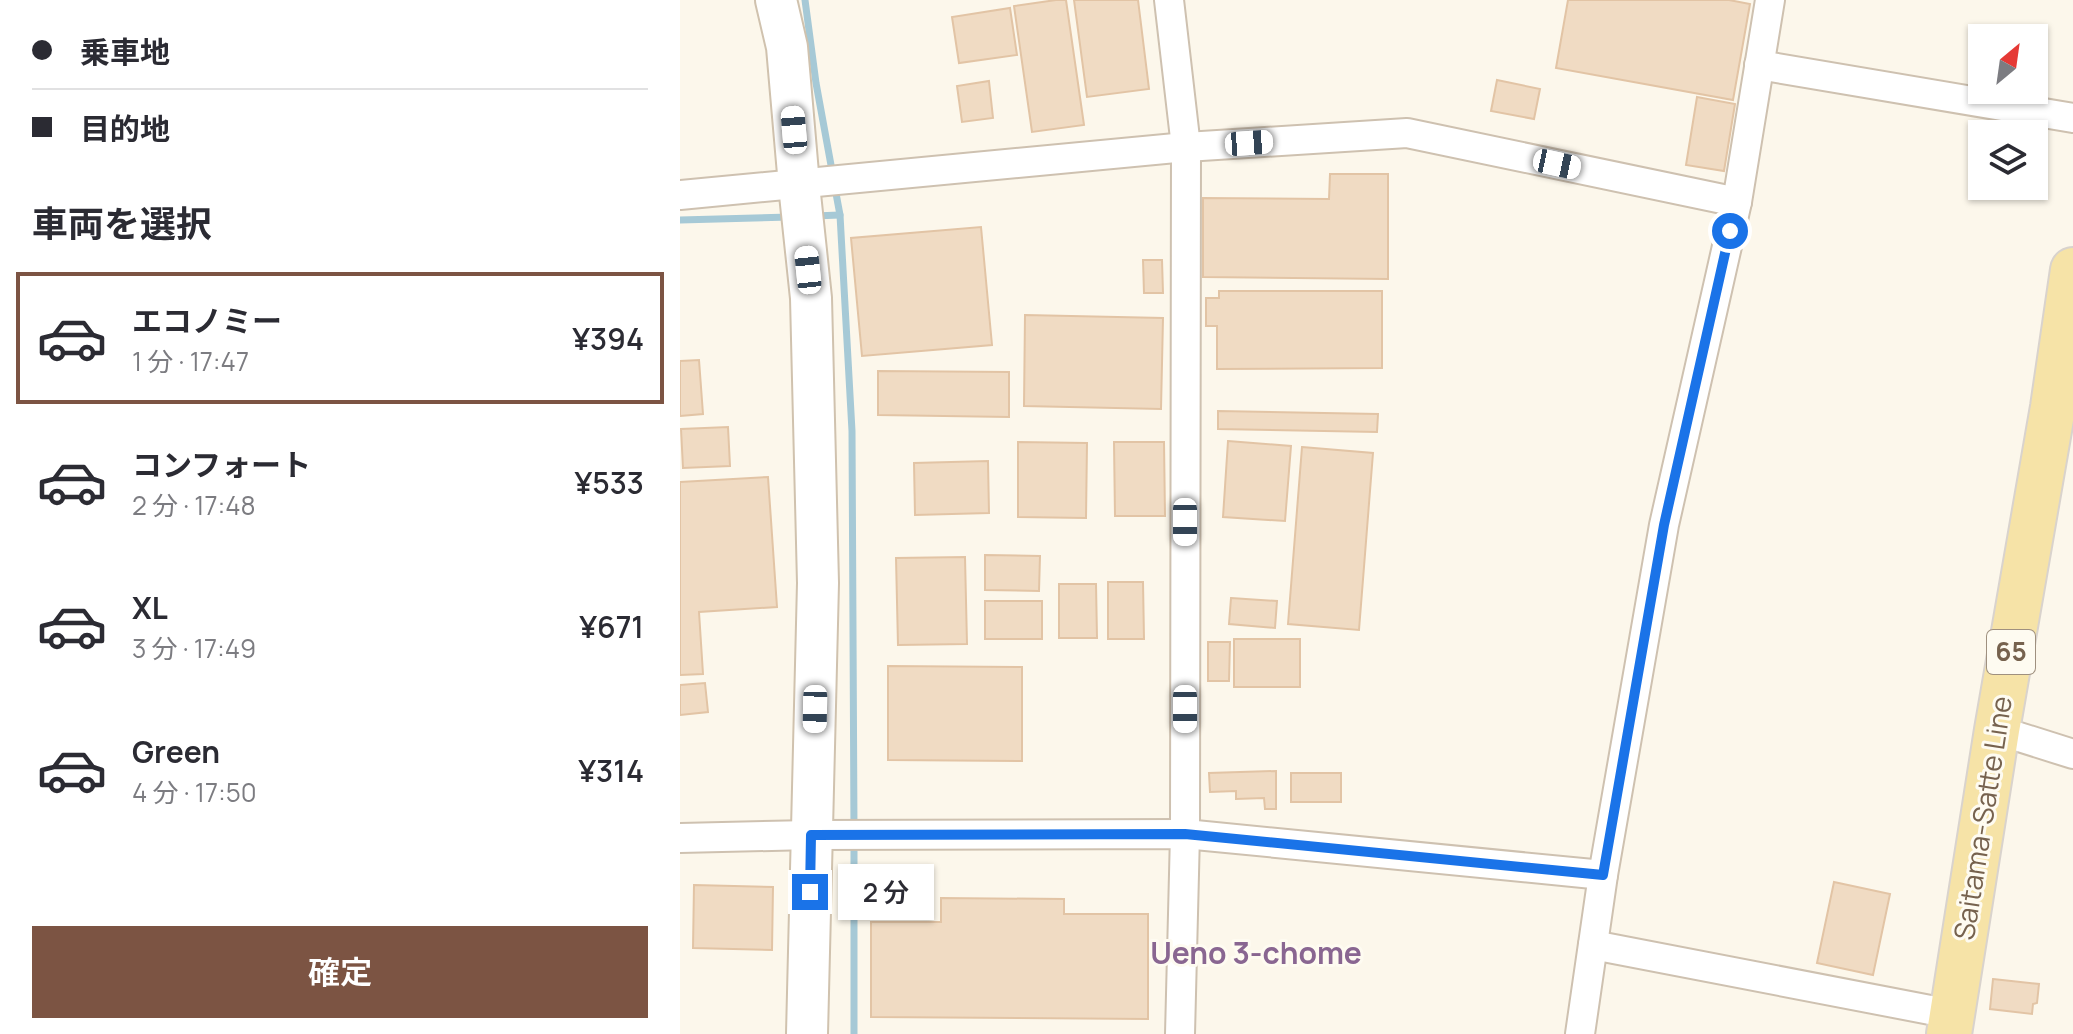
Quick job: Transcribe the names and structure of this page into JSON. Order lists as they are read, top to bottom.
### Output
{
  "streets": {
    "main road": ["65", "Saitama-Satte Line"]
  },
  "districts": ["Ueno 3-chome"],
  "north": "top right",
  "page": {
    "banner": ["乗車地", "目的地"],
    "heading": "車両を選択",
    "list": [
      {
        "name": "エコノミー",
        "note": "1 分 · 17:47",
        "value": "¥394"
      },
      {
        "name": "コンフォート",
        "note": "2 分 · 17:48",
        "value": "¥533"
      },
      {
        "name": "XL",
        "note": "3 分 · 17:49",
        "value": "¥671"
      },
      {
        "name": "Green",
        "note": "4 分 · 17:50",
        "value": "¥314"
      }
    ],
    "bubble": "2 分",
    "buttons": "確定"
  }
}
